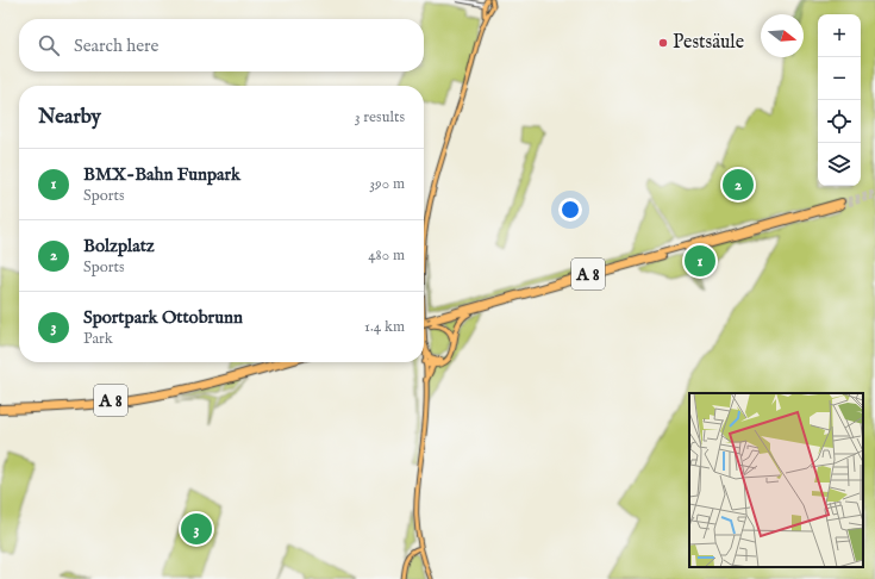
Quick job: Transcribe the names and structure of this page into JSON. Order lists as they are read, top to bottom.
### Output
{
  "streets": {
    "highway": ["A 8"]
  },
  "places": ["Pestsäule"],
  "north": "right",
  "page": {
    "map_buttons": ["+", "−"],
    "search": "Search here",
    "heading": ["Nearby", "3 results"],
    "list": [
      {
        "mark": "1",
        "name": "BMX-Bahn Funpark",
        "note": "Sports",
        "value": "390 m"
      },
      {
        "mark": "2",
        "name": "Bolzplatz",
        "note": "Sports",
        "value": "480 m"
      },
      {
        "mark": "3",
        "name": "Sportpark Ottobrunn",
        "note": "Park",
        "value": "1.4 km"
      }
    ],
    "pins": ["2", "1", "3"]
  }
}
